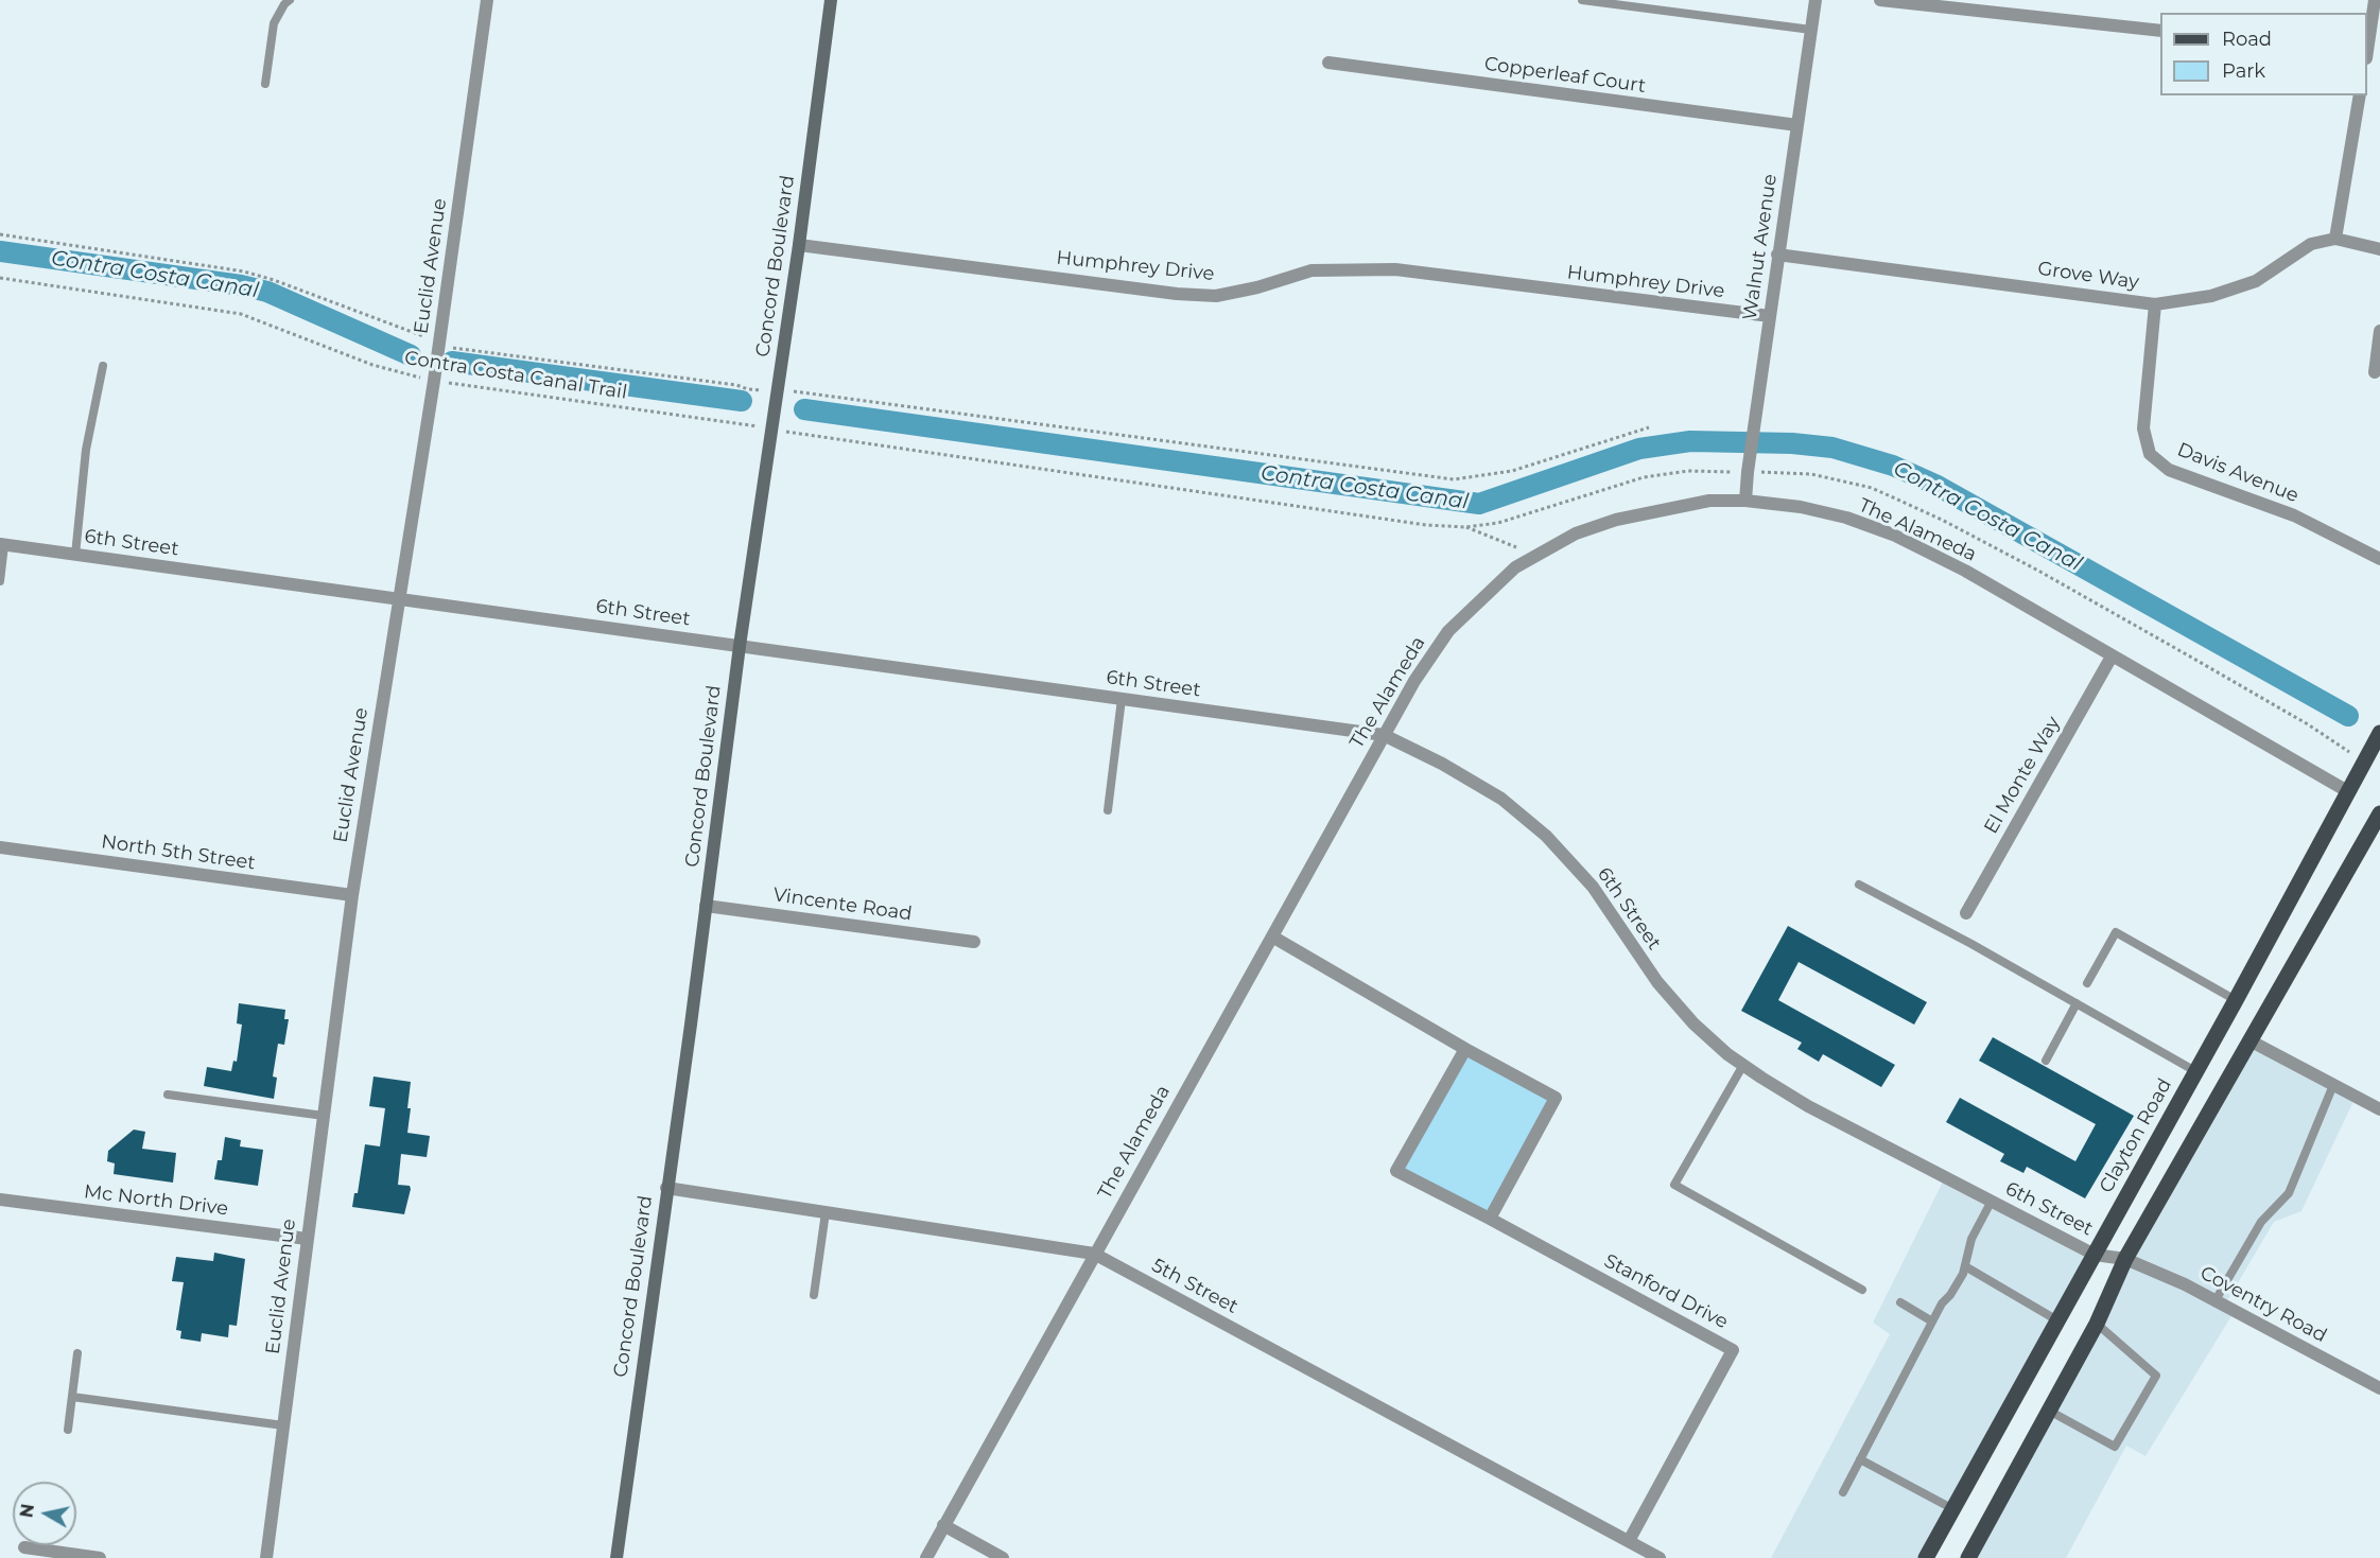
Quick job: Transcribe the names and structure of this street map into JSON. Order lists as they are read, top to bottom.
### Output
{
  "streets": {
    "main road": ["Clayton Road"],
    "street": [
      "Copperleaf Court",
      "Walnut Avenue",
      "Euclid Avenue",
      "Concord Boulevard",
      "Humphrey Drive",
      "Grove Way",
      "Davis Avenue",
      "The Alameda",
      "6th Street",
      "El Monte Way",
      "North 5th Street",
      "Vincente Road",
      "Mc North Drive",
      "5th Street",
      "Stanford Drive",
      "Coventry Road"
    ],
    "path": ["Contra Costa Canal Trail"]
  },
  "crossings": [
    ["Copperleaf Court", "Walnut Avenue"],
    ["Walnut Avenue", "Humphrey Drive"],
    ["Walnut Avenue", "Grove Way"],
    ["Walnut Avenue", "The Alameda"],
    ["Euclid Avenue", "Contra Costa Canal Trail"],
    ["Euclid Avenue", "6th Street"],
    ["Euclid Avenue", "North 5th Street"],
    ["Euclid Avenue", "Mc North Drive"],
    ["Concord Boulevard", "Humphrey Drive"],
    ["Concord Boulevard", "Contra Costa Canal Trail"],
    ["Concord Boulevard", "6th Street"],
    ["Concord Boulevard", "Vincente Road"],
    ["Concord Boulevard", "5th Street"],
    ["Grove Way", "Davis Avenue"],
    ["The Alameda", "6th Street"],
    ["The Alameda", "El Monte Way"],
    ["The Alameda", "Clayton Road"],
    ["The Alameda", "5th Street"],
    ["6th Street", "Clayton Road"],
    ["6th Street", "Coventry Road"],
    ["5th Street", "Stanford Drive"]
  ],
  "water": ["Contra Costa Canal"],
  "legend": ["Road", "Park"],
  "north": "left"
}
